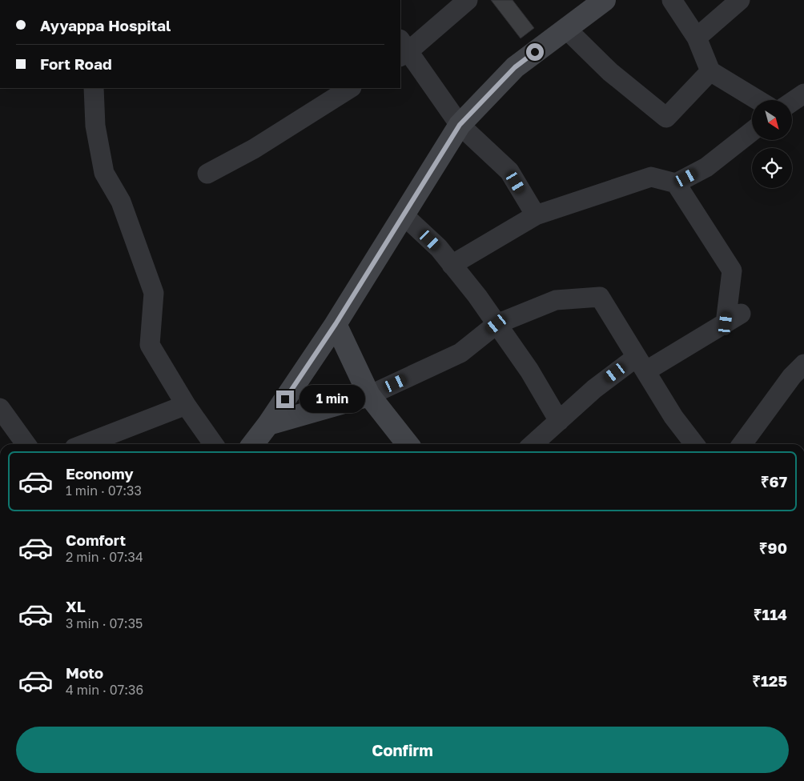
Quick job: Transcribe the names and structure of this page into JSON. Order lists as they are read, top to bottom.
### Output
{
  "north": "bottom right",
  "page": {
    "banner": ["Ayyappa Hospital", "Fort Road"],
    "bubble": "1 min",
    "list": [
      {
        "name": "Economy",
        "note": "1 min · 07:33",
        "value": "₹67"
      },
      {
        "name": "Comfort",
        "note": "2 min · 07:34",
        "value": "₹90"
      },
      {
        "name": "XL",
        "note": "3 min · 07:35",
        "value": "₹114"
      },
      {
        "name": "Moto",
        "note": "4 min · 07:36",
        "value": "₹125"
      }
    ],
    "buttons": "Confirm"
  }
}
